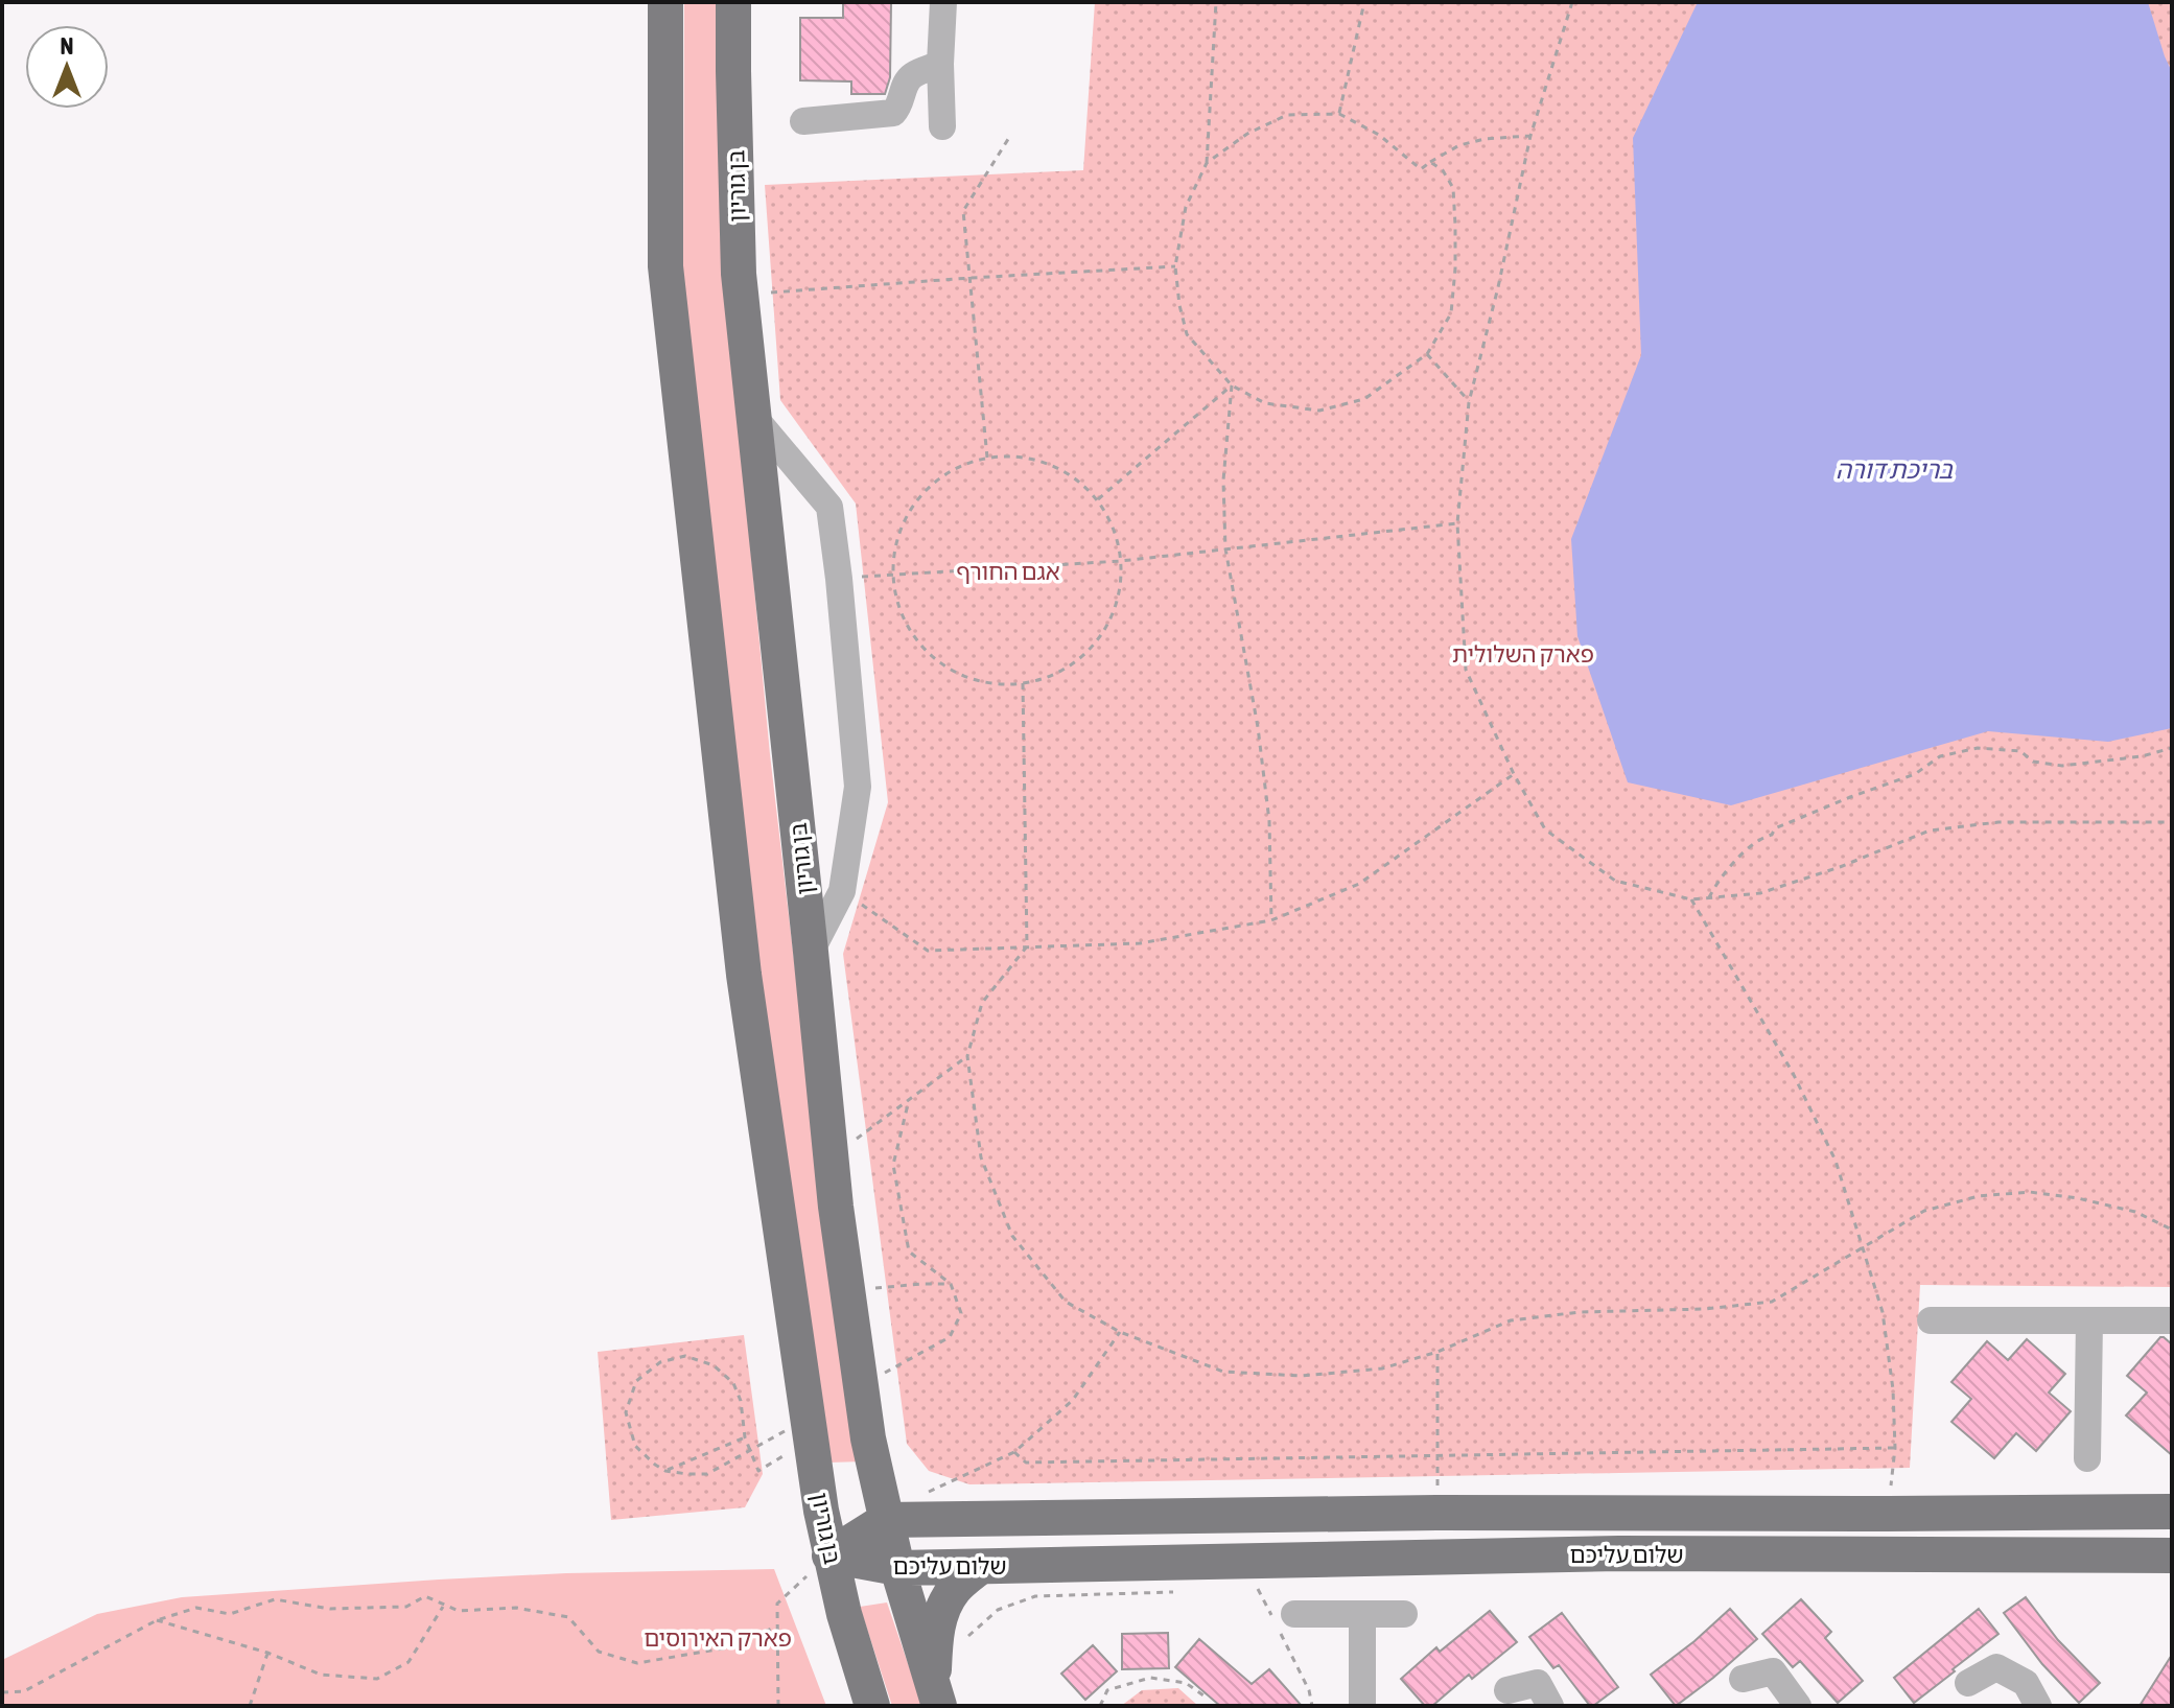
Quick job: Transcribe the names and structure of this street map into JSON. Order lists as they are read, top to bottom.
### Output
{
  "streets": {
    "main road": ["בן גוריון", "שלום עליכם"]
  },
  "crossings": [
    ["בן גוריון", "שלום עליכם"]
  ],
  "water": ["בריכת דורה"],
  "parks": ["אגם החורף", "פארק השלולית", "פארק האירוסים"],
  "north": "top"
}
